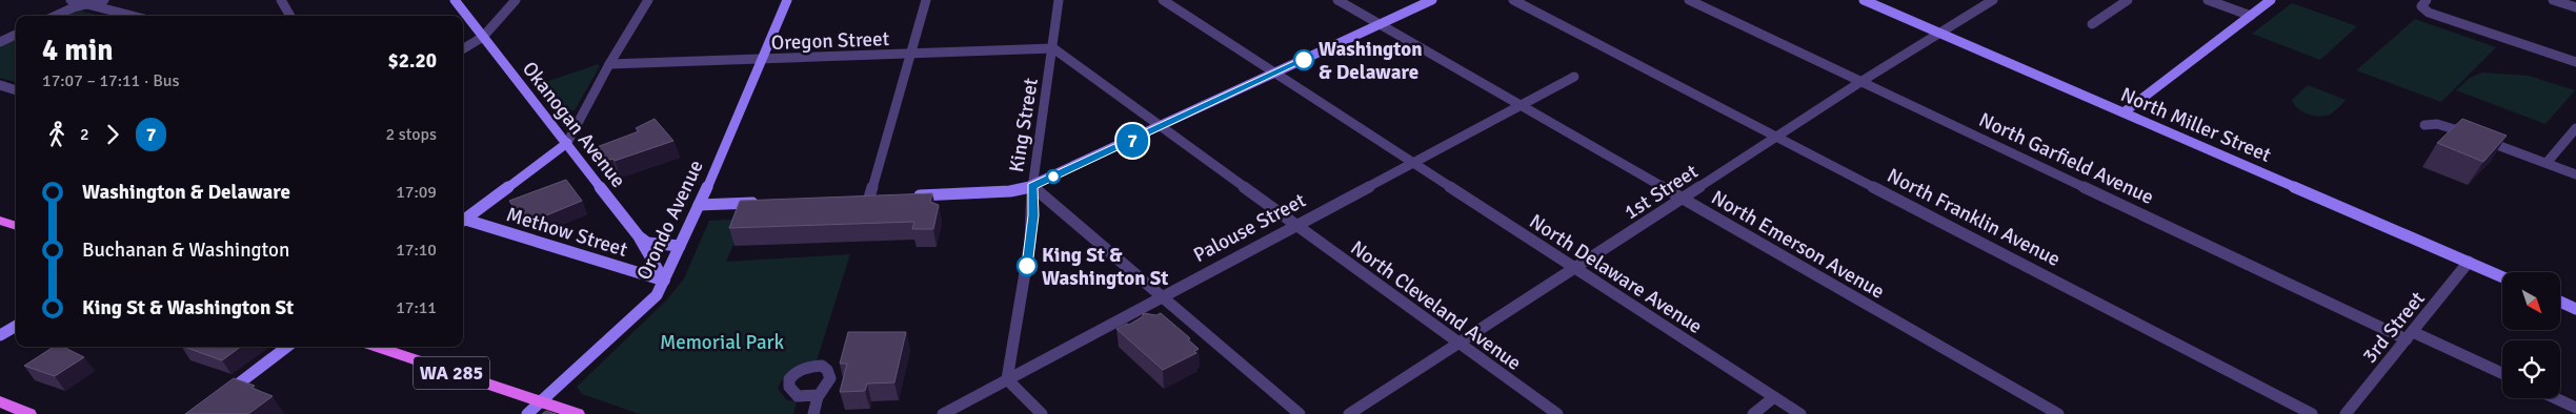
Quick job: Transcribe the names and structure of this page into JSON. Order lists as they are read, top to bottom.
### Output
{
  "streets": {
    "main road": ["WA 285"],
    "street": [
      "Oregon Street",
      "Okanogan Avenue",
      "North Miller Street",
      "King Street",
      "North Garfield Avenue",
      "1st Street",
      "North Franklin Avenue",
      "Orondo Avenue",
      "Palouse Street",
      "Methow Street",
      "North Emerson Avenue",
      "North Delaware Avenue",
      "North Cleveland Avenue",
      "3rd Street"
    ]
  },
  "crossings": [
    ["Oregon Street", "King Street"],
    ["Oregon Street", "Orondo Avenue"],
    ["Oregon Street", "North Cleveland Avenue"],
    ["Okanogan Avenue", "Orondo Avenue"],
    ["Okanogan Avenue", "Methow Street"],
    ["North Miller Street", "1st Street"],
    ["North Miller Street", "3rd Street"],
    ["King Street", "Palouse Street"],
    ["King Street", "North Cleveland Avenue"],
    ["North Garfield Avenue", "1st Street"],
    ["North Garfield Avenue", "3rd Street"],
    ["1st Street", "North Franklin Avenue"],
    ["1st Street", "North Emerson Avenue"],
    ["1st Street", "North Delaware Avenue"],
    ["1st Street", "North Cleveland Avenue"],
    ["Orondo Avenue", "Methow Street"],
    ["Orondo Avenue", "WA 285"],
    ["Palouse Street", "North Emerson Avenue"],
    ["Palouse Street", "North Delaware Avenue"],
    ["Palouse Street", "North Cleveland Avenue"]
  ],
  "parks": ["Memorial Park"],
  "places": ["Washington & Delaware", "King St & Washington St"],
  "lines": ["bus line 7"],
  "north": "bottom right",
  "page": {
    "on_map": "7",
    "heading": ["4 min", "17:07 – 17:11 · Bus", "$2.20"],
    "legs": ["2", "7", "2 stops"],
    "list": [
      {
        "name": "Washington & Delaware",
        "value": "17:09"
      },
      {
        "name": "Buchanan & Washington",
        "value": "17:10"
      },
      {
        "name": "King St & Washington St",
        "value": "17:11"
      }
    ]
  }
}
